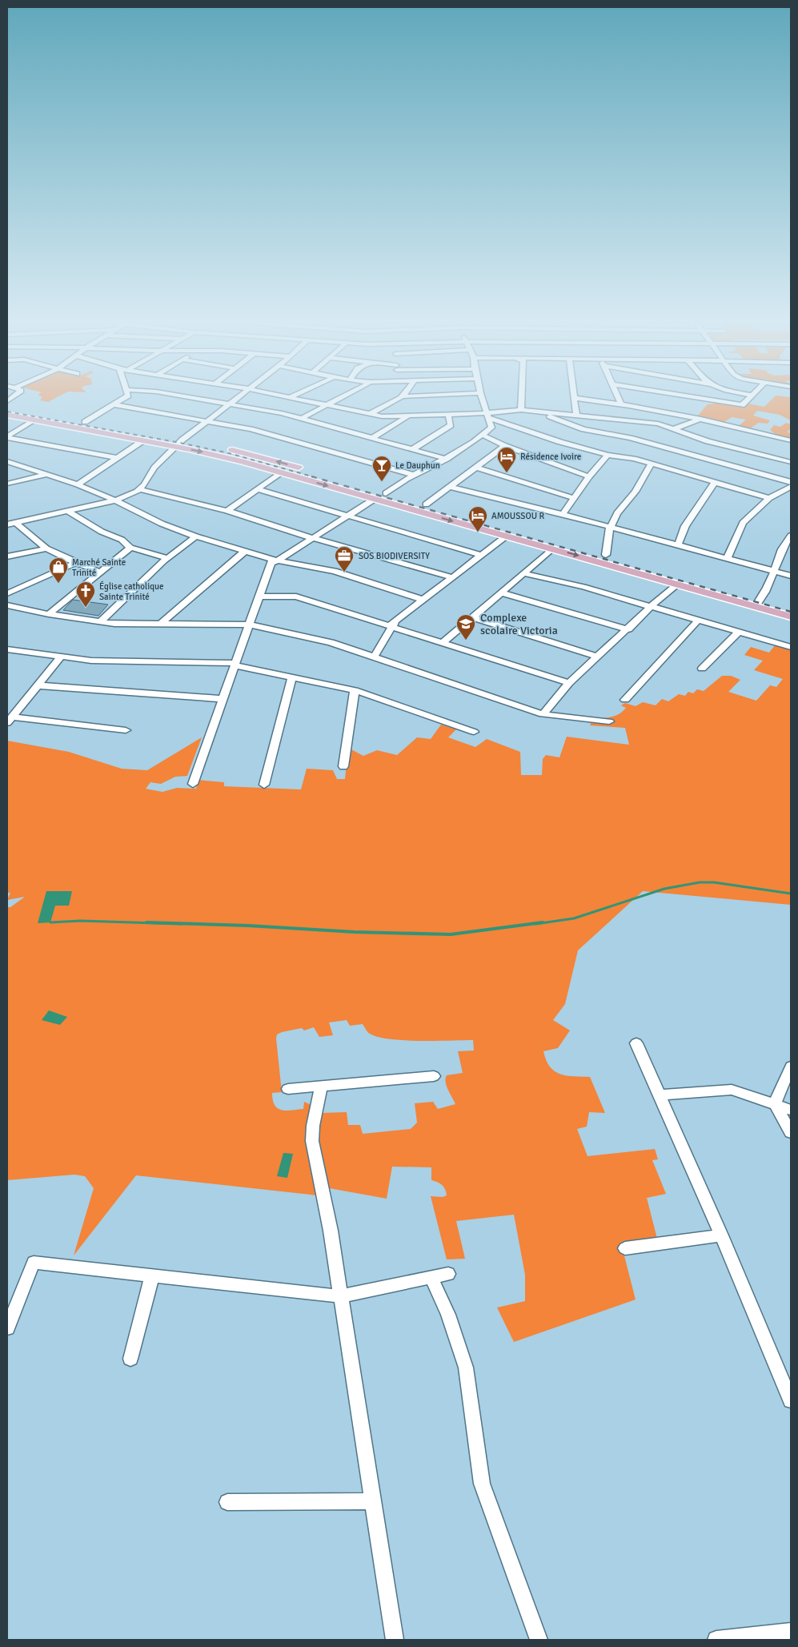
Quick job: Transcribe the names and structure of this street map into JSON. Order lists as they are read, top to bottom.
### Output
{
  "places": {
    "hotel": ["Résidence Ivoire", "AMOUSSOU R"],
    "bar": ["Le Dauphun"],
    "office": ["SOS BIODIVERSITY"],
    "shop": ["Marché Sainte Trinité"],
    "church": ["Église catholique Sainte Trinité"],
    "school or university": ["Complexe scolaire Victoria"]
  }
}
